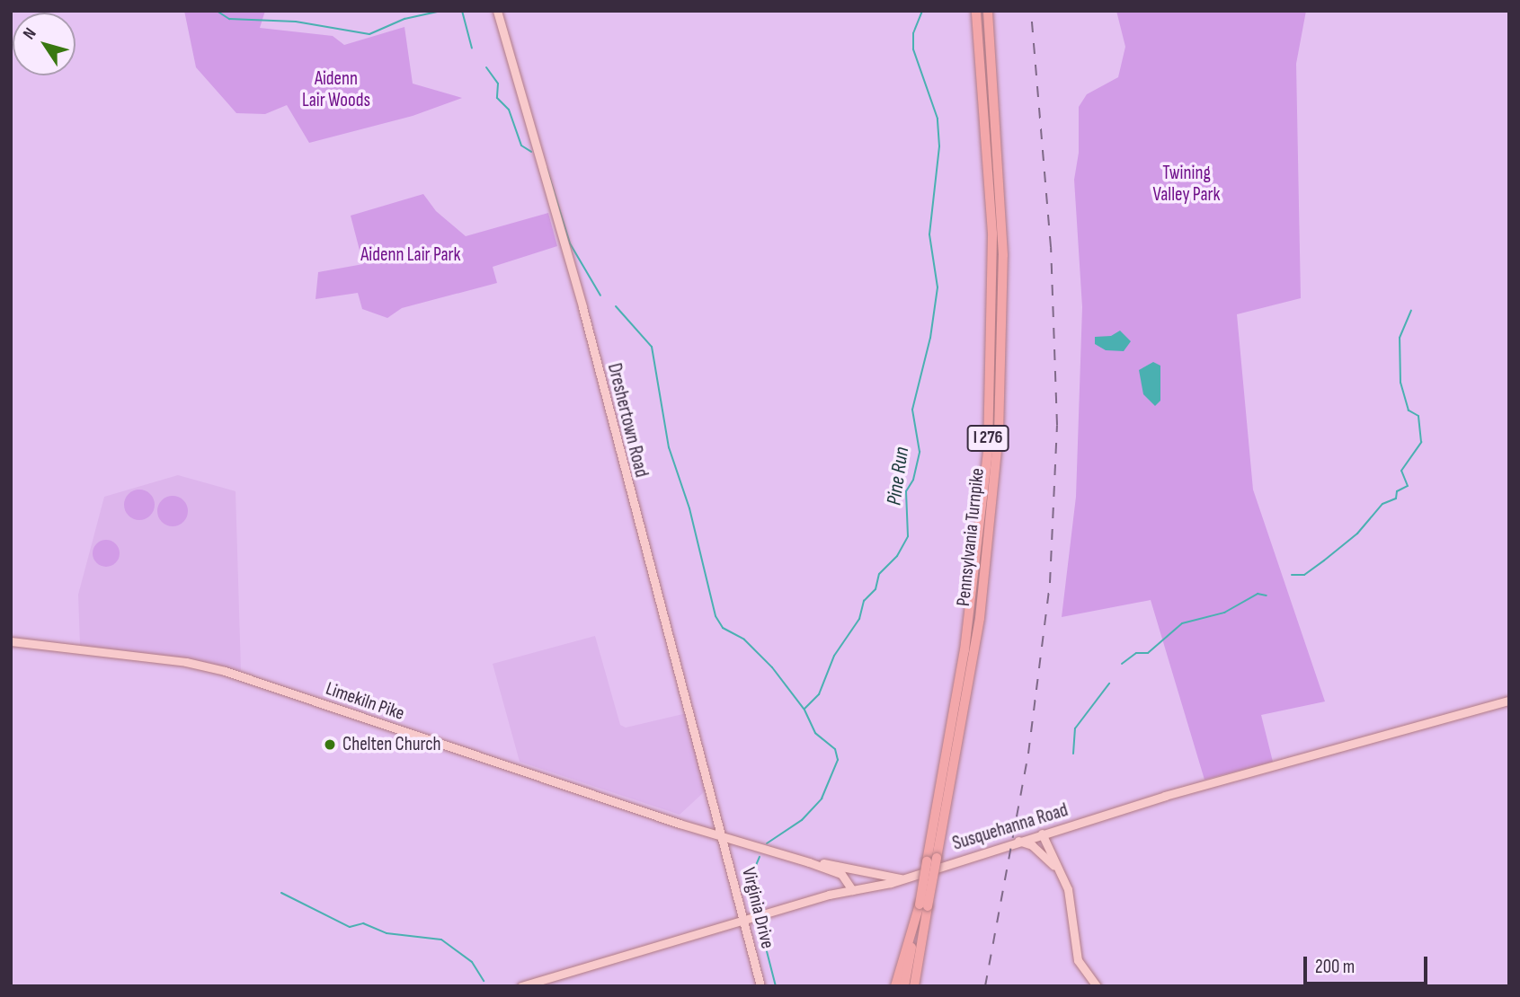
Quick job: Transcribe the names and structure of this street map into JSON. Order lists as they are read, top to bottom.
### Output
{
  "streets": {
    "highway": ["I 276", "Pennsylvania Turnpike"],
    "main road": [
      "Dreshertown Road",
      "Limekiln Pike",
      "Susquehanna Road",
      "Virginia Drive"
    ]
  },
  "crossings": [
    ["Dreshertown Road", "Limekiln Pike"],
    ["Dreshertown Road", "Virginia Drive"],
    ["Limekiln Pike", "Virginia Drive"],
    ["Susquehanna Road", "Virginia Drive"]
  ],
  "water": ["Pine Run"],
  "parks": ["Aidenn Lair Woods", "Twining Valley Park", "Aidenn Lair Park"],
  "places": ["Chelten Church"],
  "scale_bar": "200 m",
  "north": "top left"
}
